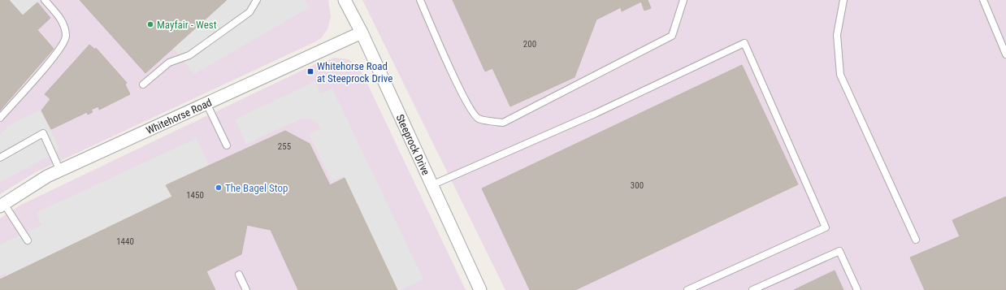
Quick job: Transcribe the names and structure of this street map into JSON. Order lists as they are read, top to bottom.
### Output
{
  "streets": {
    "street": ["Whitehorse Road", "Steeprock Drive"]
  },
  "crossings": [
    ["Whitehorse Road", "Steeprock Drive"]
  ],
  "places": {
    "other": ["Mayfair - West", "The Bagel Stop"],
    "transit": ["Whitehorse Road at Steeprock Drive"]
  },
  "house_numbers": [
    "200",
    "255",
    "300",
    "1450",
    "1440"
  ]
}
